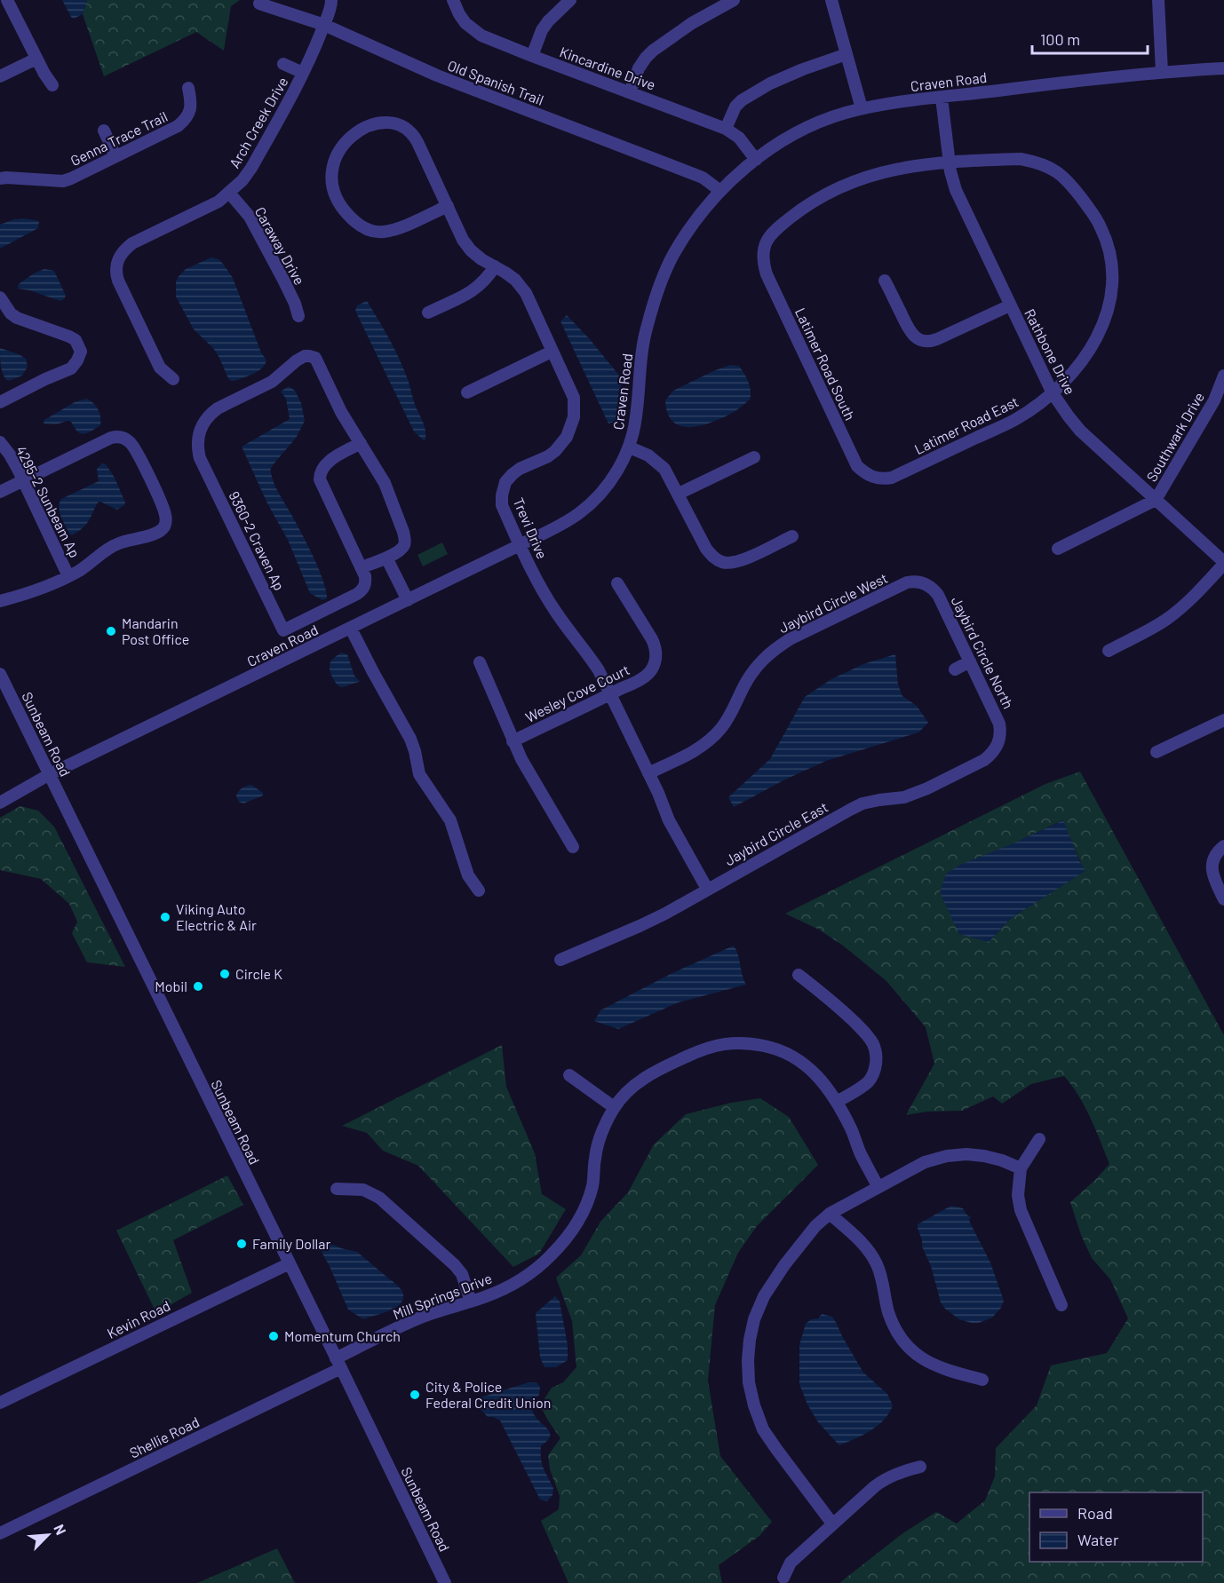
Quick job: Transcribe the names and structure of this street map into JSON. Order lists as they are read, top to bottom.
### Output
{
  "streets": {
    "street": [
      "Kincardine Drive",
      "Craven Road",
      "Old Spanish Trail",
      "Arch Creek Drive",
      "Genna Trace Trail",
      "Caraway Drive",
      "Rathbone Drive",
      "Latimer Road South",
      "Latimer Road East",
      "Southwark Drive",
      "4295-2 Sunbeam Ap",
      "Trevi Drive",
      "9360-2 Craven Ap",
      "Jaybird Circle West",
      "Jaybird Circle North",
      "Wesley Cove Court",
      "Sunbeam Road",
      "Jaybird Circle East",
      "Mill Springs Drive",
      "Kevin Road",
      "Shellie Road"
    ]
  },
  "crossings": [
    ["Kincardine Drive", "Craven Road"],
    ["Craven Road", "Old Spanish Trail"],
    ["Craven Road", "Rathbone Drive"],
    ["Craven Road", "Trevi Drive"],
    ["Craven Road", "Sunbeam Road"],
    ["Old Spanish Trail", "Arch Creek Drive"],
    ["Arch Creek Drive", "Caraway Drive"],
    ["Rathbone Drive", "Latimer Road East"],
    ["Rathbone Drive", "Southwark Drive"],
    ["Latimer Road South", "Latimer Road East"],
    ["Trevi Drive", "Jaybird Circle West"],
    ["Trevi Drive", "Wesley Cove Court"],
    ["Trevi Drive", "Jaybird Circle East"],
    ["Jaybird Circle West", "Jaybird Circle North"],
    ["Jaybird Circle North", "Jaybird Circle East"],
    ["Sunbeam Road", "Mill Springs Drive"],
    ["Sunbeam Road", "Kevin Road"],
    ["Sunbeam Road", "Shellie Road"],
    ["Mill Springs Drive", "Shellie Road"]
  ],
  "places": [
    "Mandarin Post Office",
    "Viking Auto Electric & Air",
    "Circle K",
    "Mobil",
    "Family Dollar",
    "Momentum Church",
    "City & Police Federal Credit Union"
  ],
  "legend": ["Road", "Water"],
  "scale_bar": "100 m",
  "north": "top right"
}
